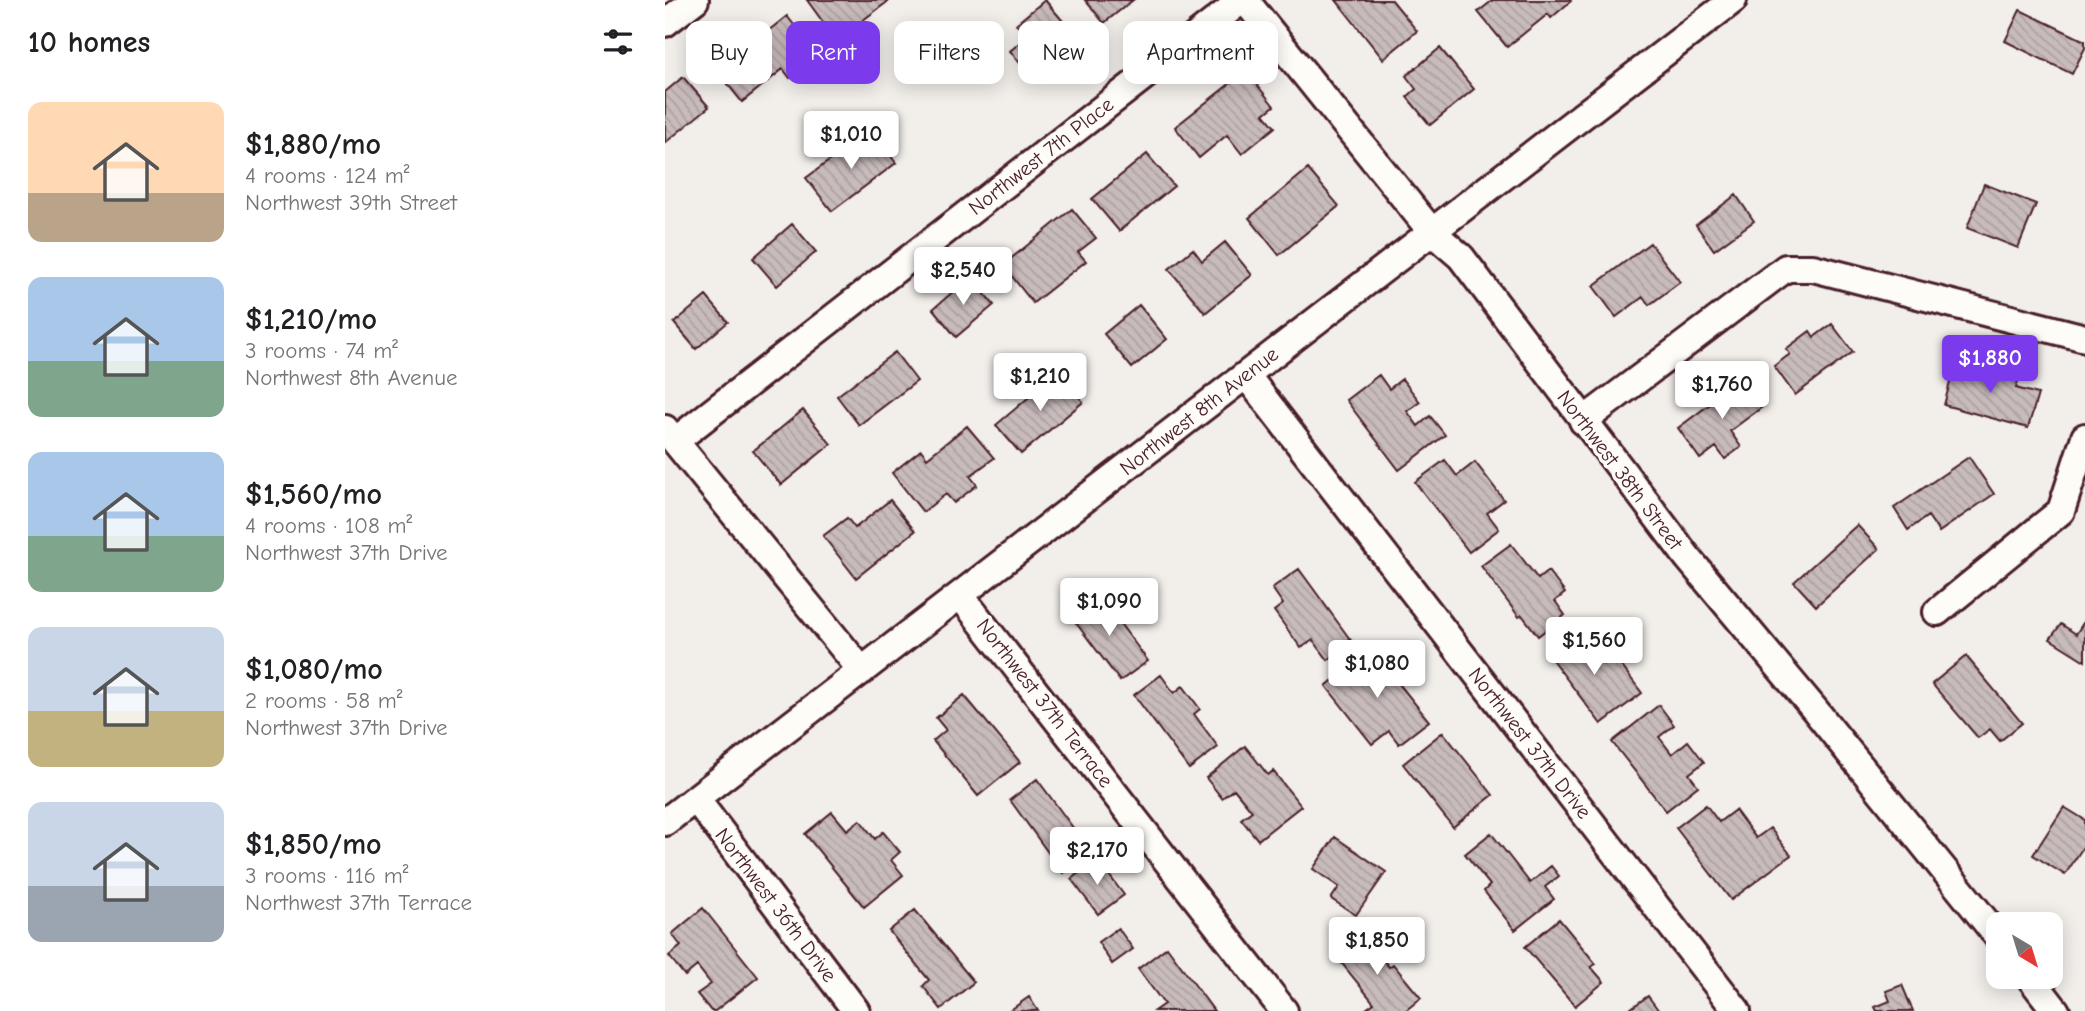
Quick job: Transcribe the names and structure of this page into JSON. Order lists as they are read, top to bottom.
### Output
{
  "streets": {
    "street": [
      "Northwest 7th Place",
      "Northwest 8th Avenue",
      "Northwest 38th Street",
      "Northwest 37th Terrace",
      "Northwest 37th Drive",
      "Northwest 36th Drive"
    ]
  },
  "crossings": [
    ["Northwest 7th Place", "Northwest 38th Street"],
    ["Northwest 8th Avenue", "Northwest 38th Street"],
    ["Northwest 8th Avenue", "Northwest 37th Terrace"],
    ["Northwest 8th Avenue", "Northwest 37th Drive"],
    ["Northwest 8th Avenue", "Northwest 36th Drive"]
  ],
  "north": "bottom right",
  "page": {
    "heading": "10 homes",
    "chip": [
      "Buy",
      "Rent",
      "Filters",
      "New",
      "Apartment"
    ],
    "list": [
      {
        "name": "$1,880/mo",
        "note": "4 rooms · 124 m² · Northwest 39th Street"
      },
      {
        "name": "$1,210/mo",
        "note": "3 rooms · 74 m² · Northwest 8th Avenue"
      },
      {
        "name": "$1,560/mo",
        "note": "4 rooms · 108 m² · Northwest 37th Drive"
      },
      {
        "name": "$1,080/mo",
        "note": "2 rooms · 58 m² · Northwest 37th Drive"
      },
      {
        "name": "$1,850/mo",
        "note": "3 rooms · 116 m² · Northwest 37th Terrace"
      }
    ],
    "price": [
      "$1,010",
      "$2,540",
      "$1,880",
      "$1,210",
      "$1,760",
      "$1,090",
      "$1,560",
      "$1,080",
      "$2,170",
      "$1,850"
    ]
  }
}
